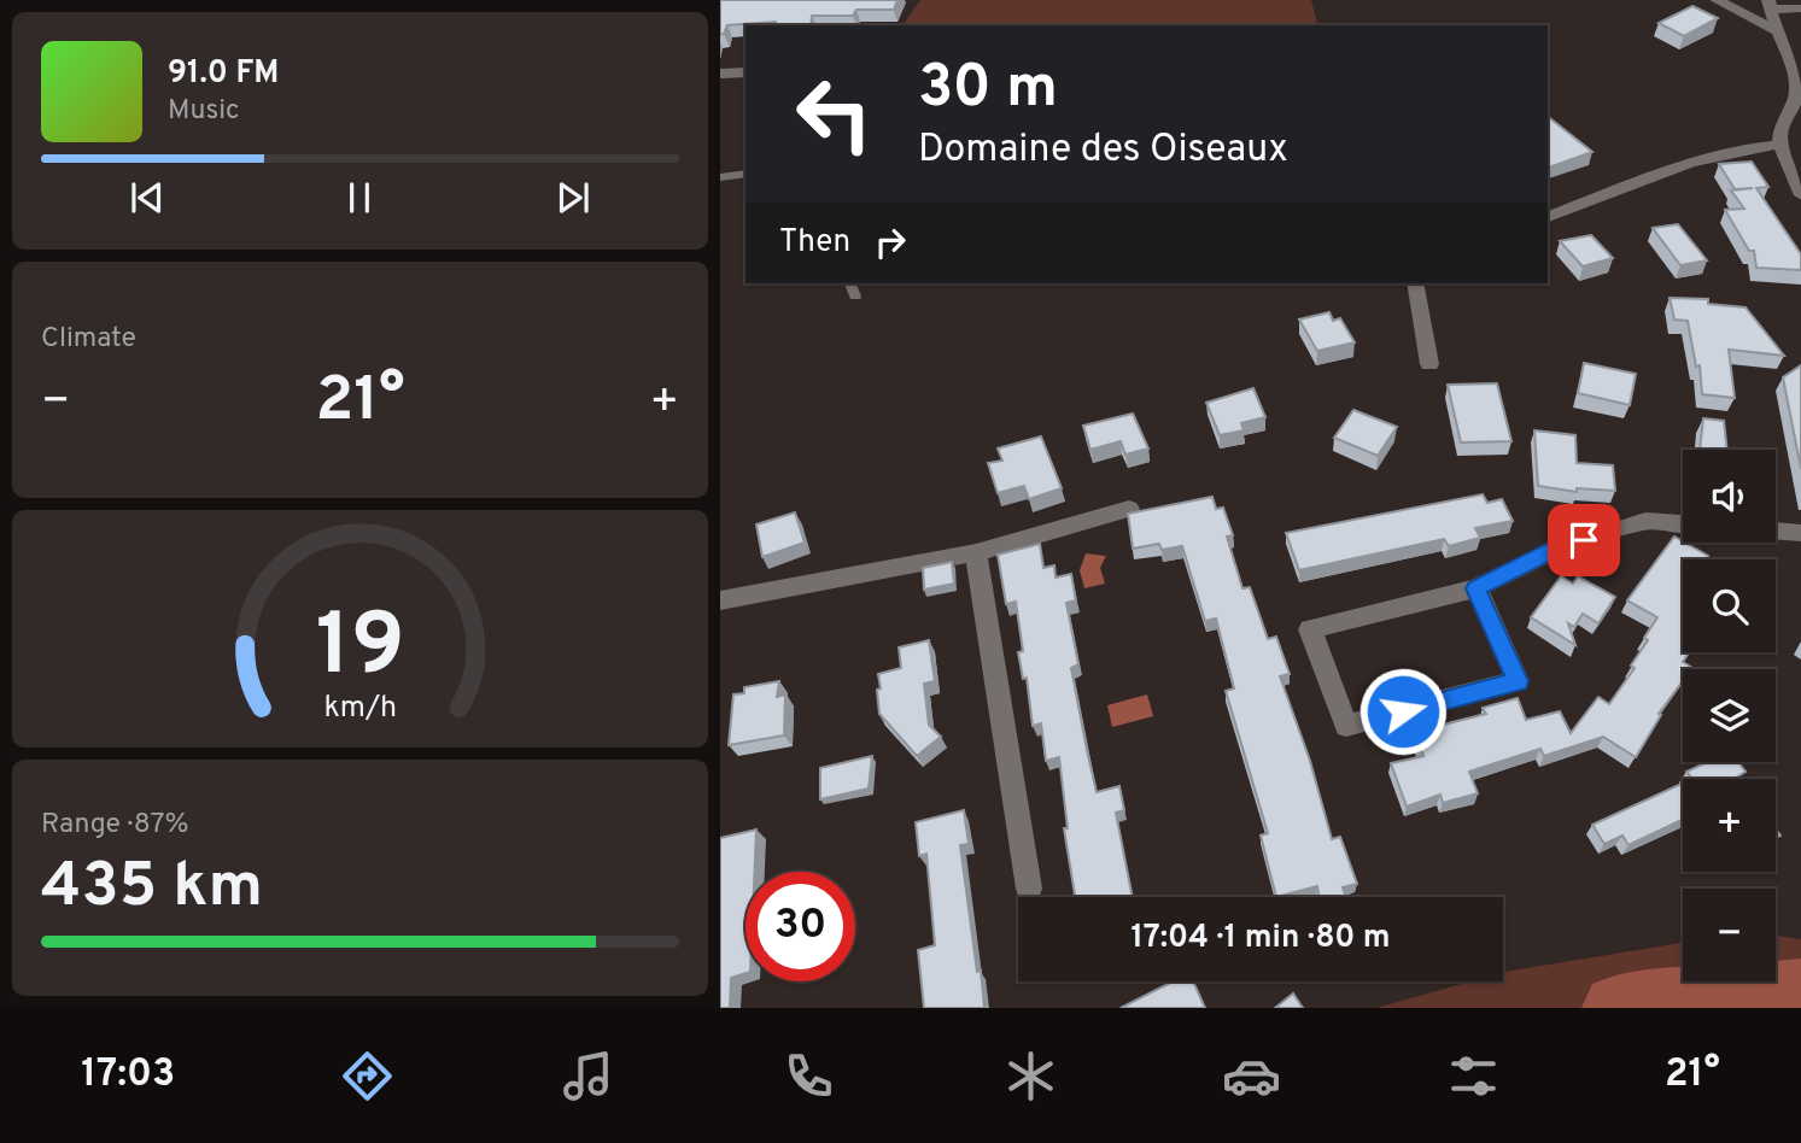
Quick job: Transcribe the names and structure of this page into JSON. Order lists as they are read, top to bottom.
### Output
{
  "page": {
    "turn": ["30 m", "Domaine des Oiseaux"],
    "song": ["91.0 FM", "Music"],
    "then": "Then",
    "tile": [
      "Climate",
      ["Range · 87%", "435 km"]
    ],
    "heat": ["−", "21°", "+"],
    "map_buttons": ["+", "−"],
    "limit": "30",
    "trip": "17:04 · 1 min · 80 m",
    "tabs": ["17:03", "21°"],
    "gauge": ["19", "km/h"]
  }
}
